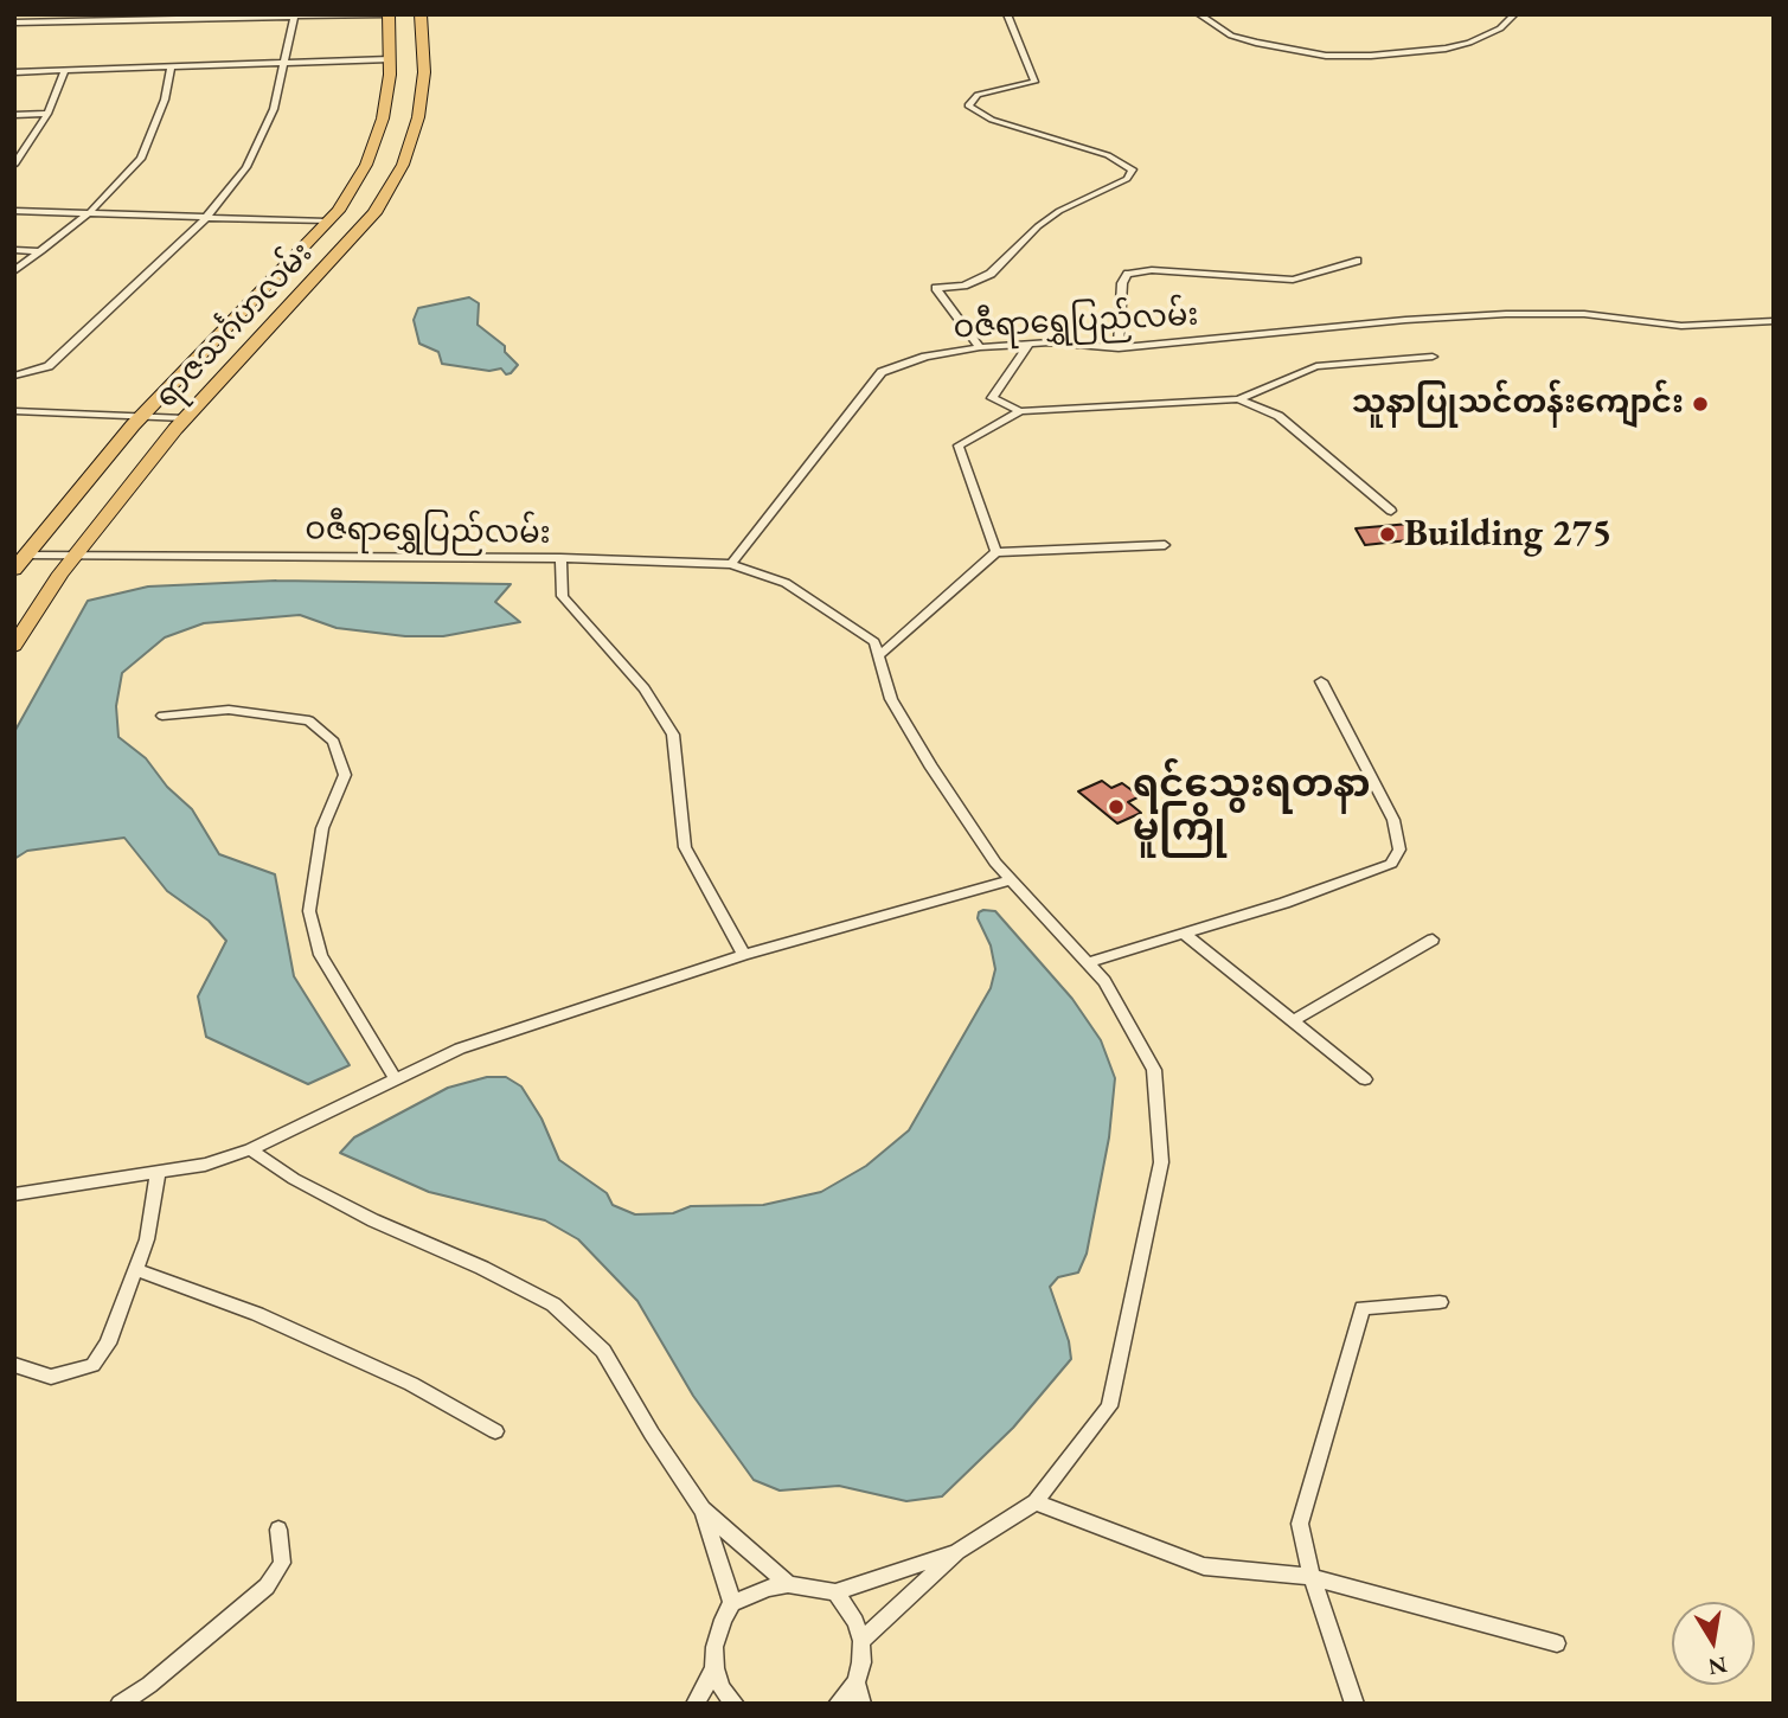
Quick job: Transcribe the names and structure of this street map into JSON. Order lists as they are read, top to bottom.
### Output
{
  "streets": {
    "main road": ["ရာဇသင်္ဂဟလမ်း"],
    "street": ["ဝဇီရာရွှေပြည်လမ်း"]
  },
  "crossings": [
    ["ဝဇီရာရွှေပြည်လမ်း", "ရာဇသင်္ဂဟလမ်း"]
  ],
  "places": ["သူနာပြုသင်တန်းကျောင်း", "Building 275", "ရင်သွေးရတနာ မူကြို"],
  "north": "bottom"
}
